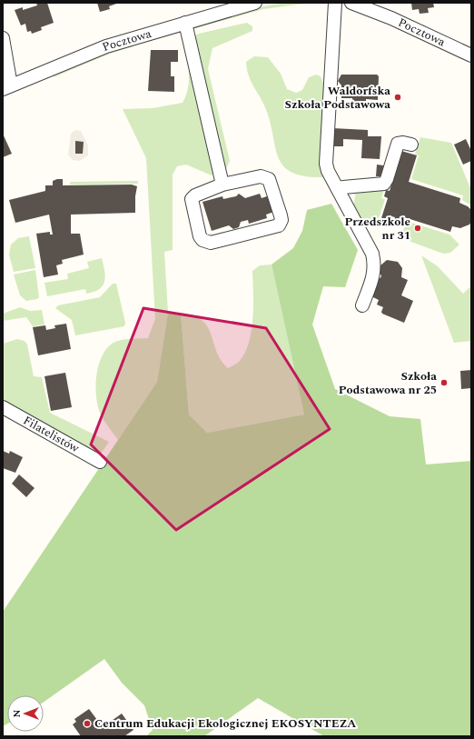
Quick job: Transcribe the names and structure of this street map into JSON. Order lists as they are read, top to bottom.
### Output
{
  "streets": {
    "street": ["Pocztowa", "Filatelistów"]
  },
  "places": [
    "Waldorfska Szkoła Podstawowa",
    "Przedszkole nr 31",
    "Szkoła Podstawowa nr 25",
    "Centrum Edukacji Ekologicznej EKOSYNTEZA"
  ],
  "north": "left"
}
